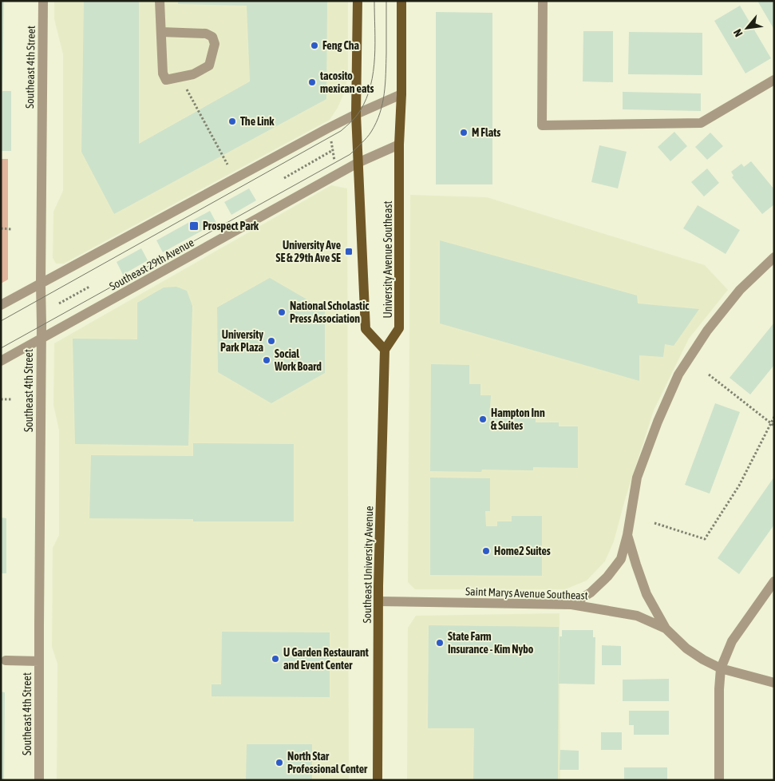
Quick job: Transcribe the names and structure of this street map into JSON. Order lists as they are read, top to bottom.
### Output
{
  "streets": {
    "main road": ["University Avenue Southeast", "Southeast University Avenue"],
    "street": ["Southeast 4th Street", "Southeast 29th Avenue", "Saint Marys Avenue Southeast"]
  },
  "crossings": [
    ["Southeast 4th Street", "Southeast 29th Avenue"],
    ["University Avenue Southeast", "Southeast 29th Avenue"],
    ["University Avenue Southeast", "Southeast University Avenue"],
    ["Southeast University Avenue", "Saint Marys Avenue Southeast"]
  ],
  "places": {
    "other": [
      "Feng Cha",
      "tacosito mexican eats",
      "The Link",
      "M Flats",
      "National Scholastic Press Association",
      "University Park Plaza",
      "Social Work Board",
      "Hampton Inn & Suites",
      "Home2 Suites",
      "State Farm Insurance - Kim Nybo",
      "U Garden Restaurant and Event Center",
      "North Star Professional Center"
    ],
    "transit": ["Prospect Park", "University Ave SE & 29th Ave SE"]
  },
  "north": "bottom left"
}
